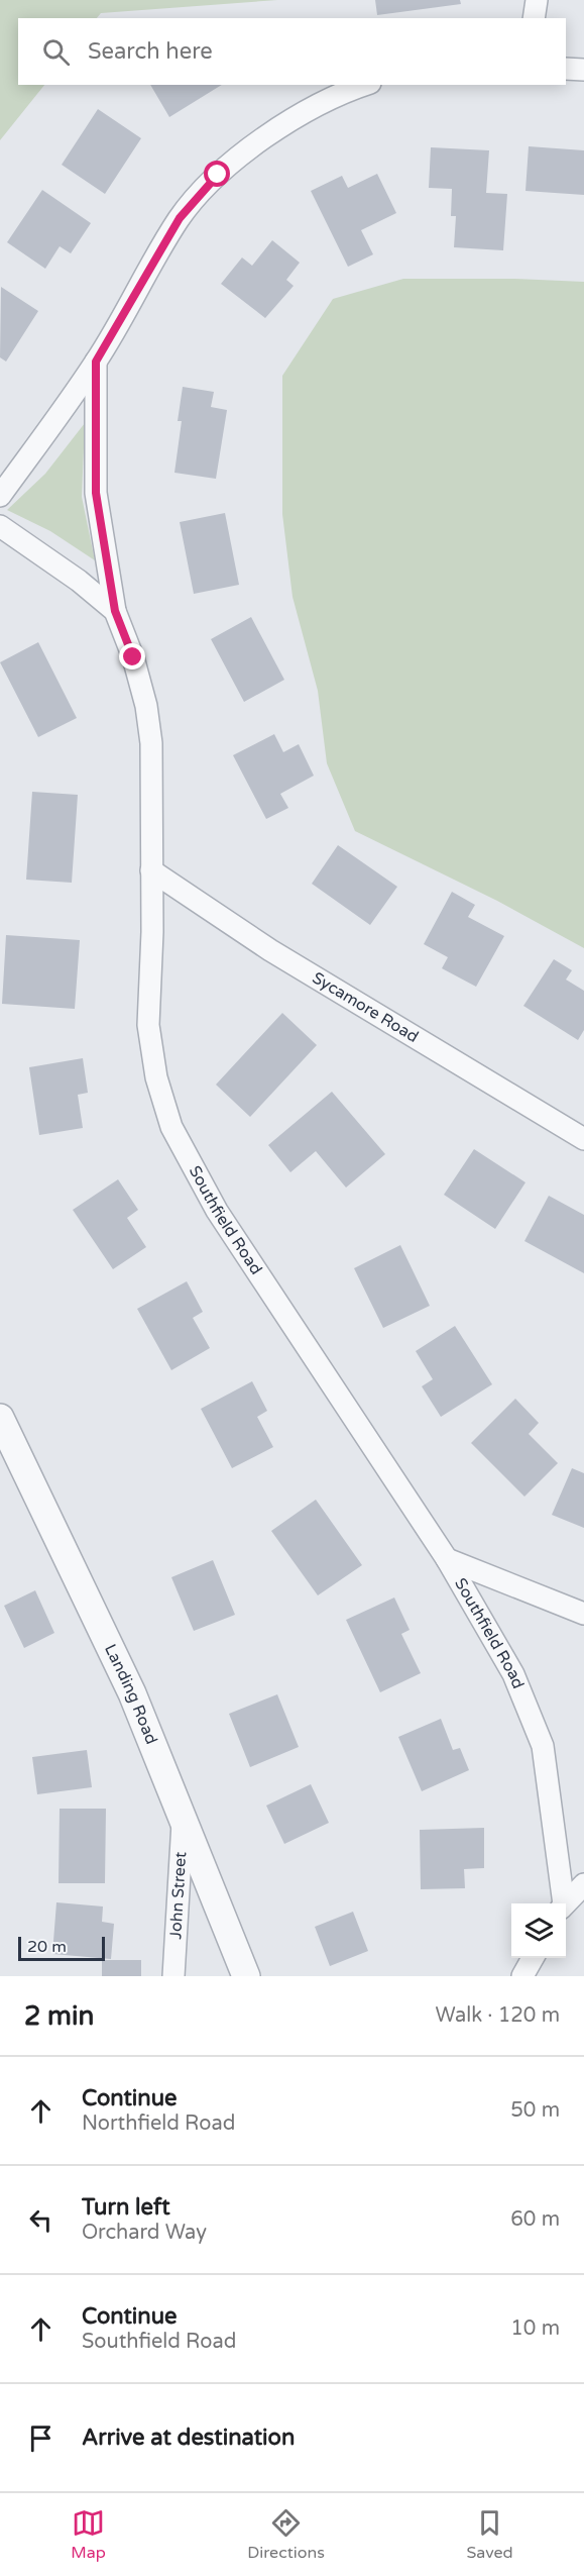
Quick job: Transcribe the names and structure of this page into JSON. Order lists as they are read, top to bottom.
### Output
{
  "streets": {
    "street": [
      "Sycamore Road",
      "Southfield Road",
      "Landing Road",
      "John Street"
    ]
  },
  "crossings": [
    ["Sycamore Road", "Southfield Road"],
    ["Landing Road", "John Street"]
  ],
  "scale_bar": "20 m",
  "page": {
    "search": "Search here",
    "scale": "20 m",
    "heading": ["2 min", "Walk · 120 m"],
    "list": [
      ["Continue", "Northfield Road", "50 m"],
      ["Turn left", "Orchard Way", "60 m"],
      ["Continue", "Southfield Road", "10 m"],
      "Arrive at destination"
    ],
    "nav": ["Map", "Directions", "Saved"]
  }
}
